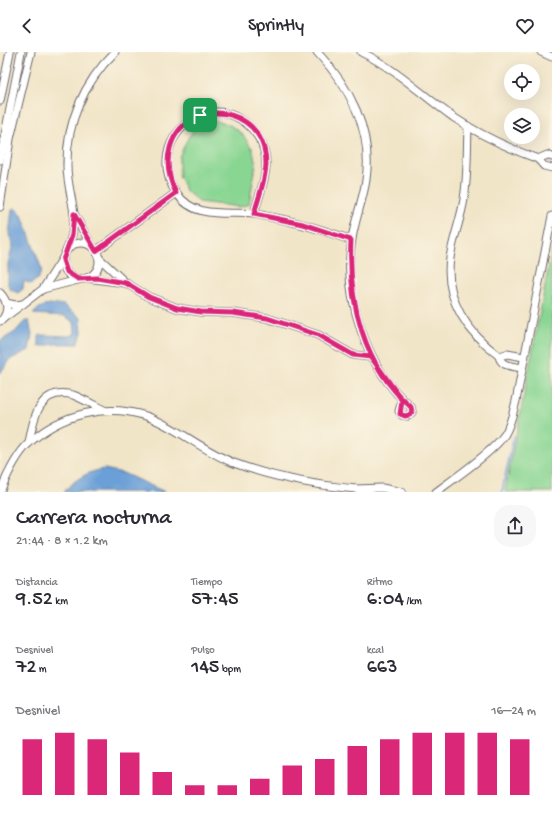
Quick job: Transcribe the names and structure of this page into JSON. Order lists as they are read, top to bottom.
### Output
{
  "page": {
    "header": "Sprintly",
    "heading": ["Carrera nocturna", "21:44 · 8 × 1.2 km"],
    "stats": [
      ["Distancia", "9.52 km"],
      ["Tiempo", "57:45"],
      ["Ritmo", "6:04 /km"],
      ["Desnivel", "72 m"],
      ["Pulso", "145 bpm"],
      ["kcal", "663"]
    ],
    "chart": ["Desnivel", "16–24 m"]
  }
}
